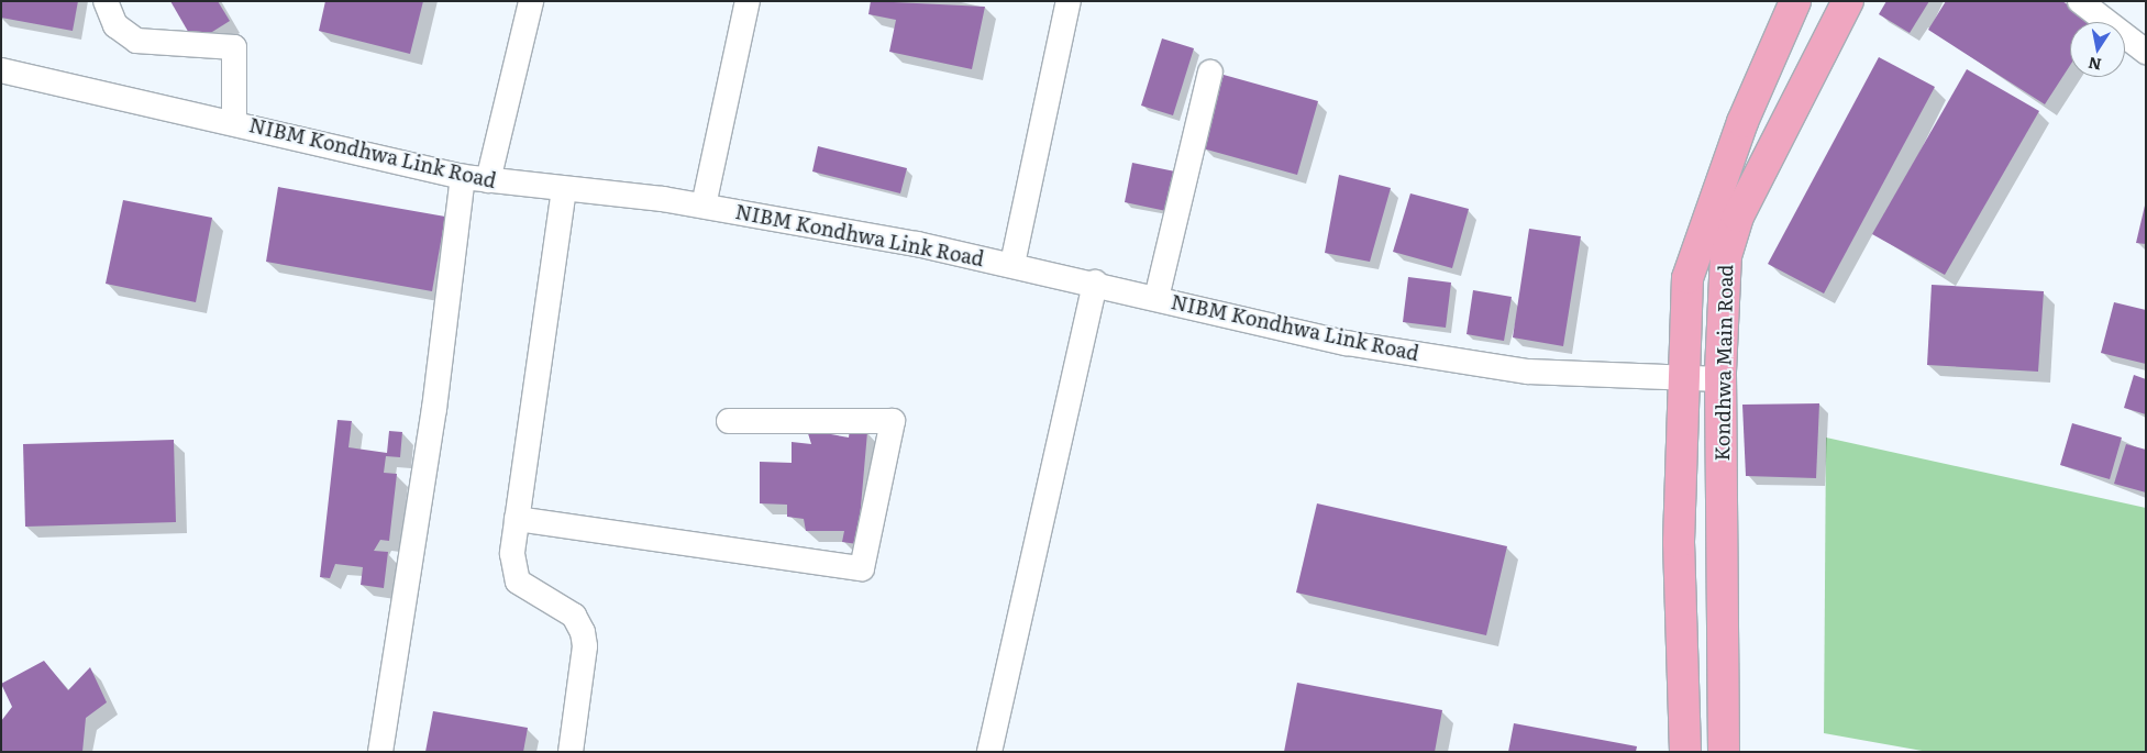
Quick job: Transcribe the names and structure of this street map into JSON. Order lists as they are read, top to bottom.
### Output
{
  "streets": {
    "main road": ["Kondhwa Main Road"],
    "street": ["NIBM Kondhwa Link Road"]
  },
  "crossings": [
    ["NIBM Kondhwa Link Road", "Kondhwa Main Road"]
  ],
  "north": "bottom"
}
